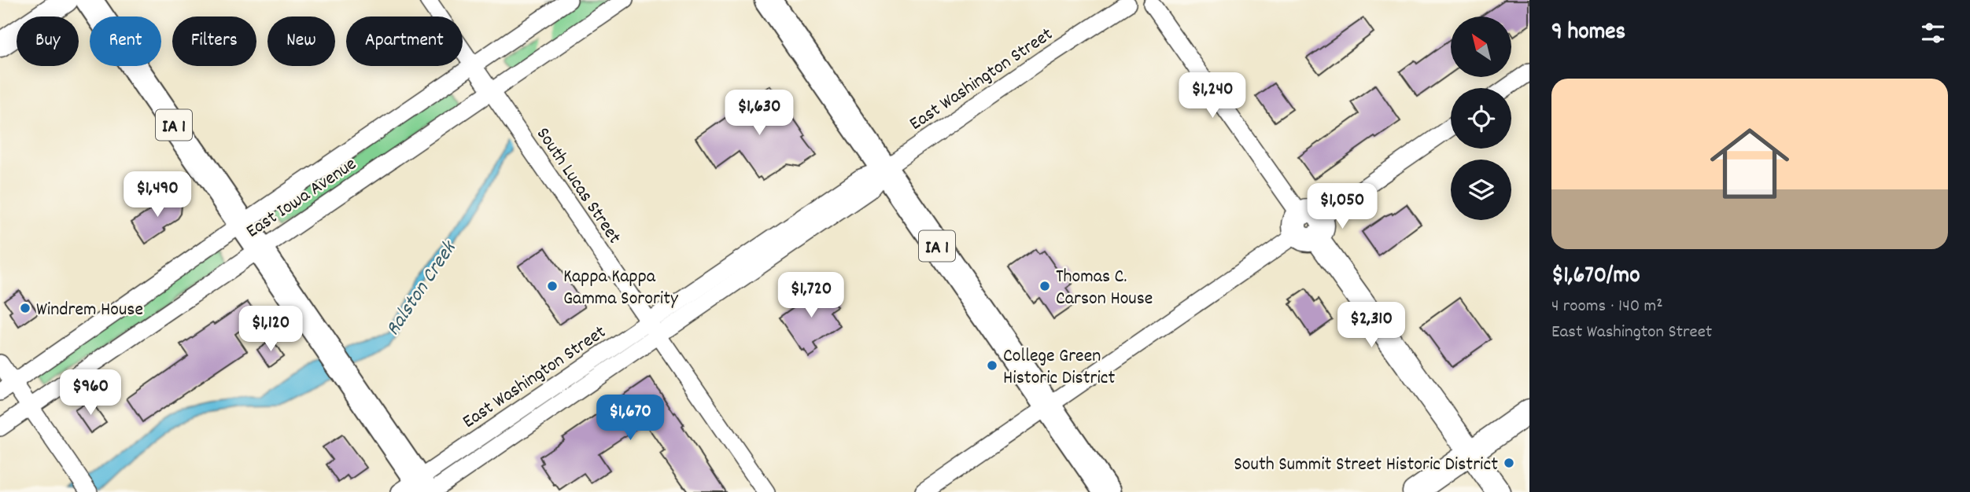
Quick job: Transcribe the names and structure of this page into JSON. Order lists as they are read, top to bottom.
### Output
{
  "streets": {
    "main road": ["IA 1"],
    "street": ["East Washington Street", "South Lucas Street", "East Iowa Avenue"]
  },
  "crossings": [
    ["East Washington Street", "IA 1"],
    ["East Washington Street", "South Lucas Street"],
    ["IA 1", "East Iowa Avenue"],
    ["South Lucas Street", "East Iowa Avenue"]
  ],
  "water": ["Ralston Creek"],
  "places": [
    "Kappa Kappa Gamma Sorority",
    "Thomas C. Carson House",
    "Windrem House",
    "College Green Historic District",
    "South Summit Street Historic District"
  ],
  "north": "top left",
  "page": {
    "heading": "9 homes",
    "chip": [
      "Buy",
      "Rent",
      "Filters",
      "New",
      "Apartment"
    ],
    "list": [
      {
        "name": "$1,670/mo",
        "note": "4 rooms · 140 m² · East Washington Street"
      }
    ],
    "price": [
      "$1,240",
      "$1,630",
      "$1,490",
      "$1,050",
      "$1,720",
      "$2,310",
      "$1,120",
      "$960",
      "$1,670"
    ]
  }
}
